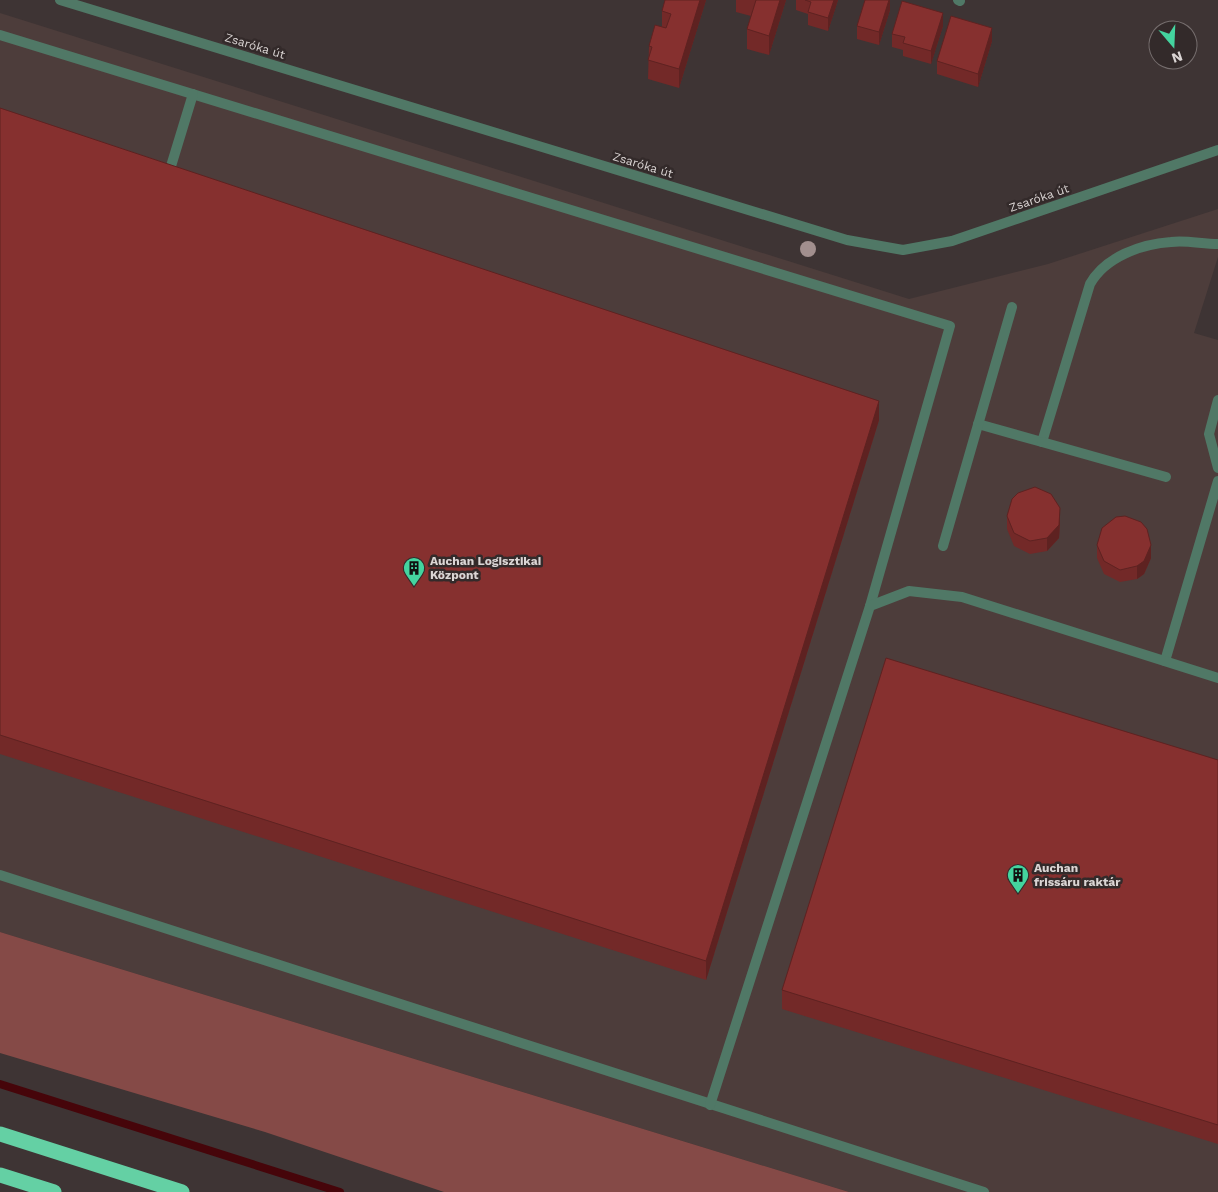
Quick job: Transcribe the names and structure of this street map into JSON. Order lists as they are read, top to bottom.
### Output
{
  "streets": {
    "lane": ["Zsaróka út"]
  },
  "places": {
    "building": ["Auchan Logisztikai Központ", "Auchan frissáru raktár"]
  },
  "north": "bottom"
}
